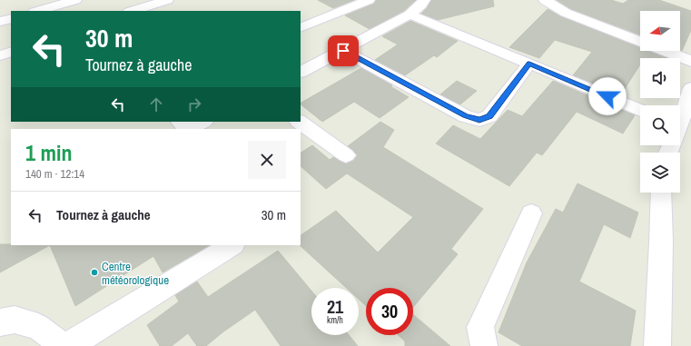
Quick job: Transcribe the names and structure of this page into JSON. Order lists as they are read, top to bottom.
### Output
{
  "places": ["Centre météorologique"],
  "north": "left",
  "page": {
    "turn": ["30 m", "Tournez à gauche"],
    "heading": ["1 min", "140 m · 12:14"],
    "list": [
      {
        "name": "Tournez à gauche",
        "value": "30 m"
      }
    ],
    "speed": "21 km/h",
    "limit": "30"
  }
}
